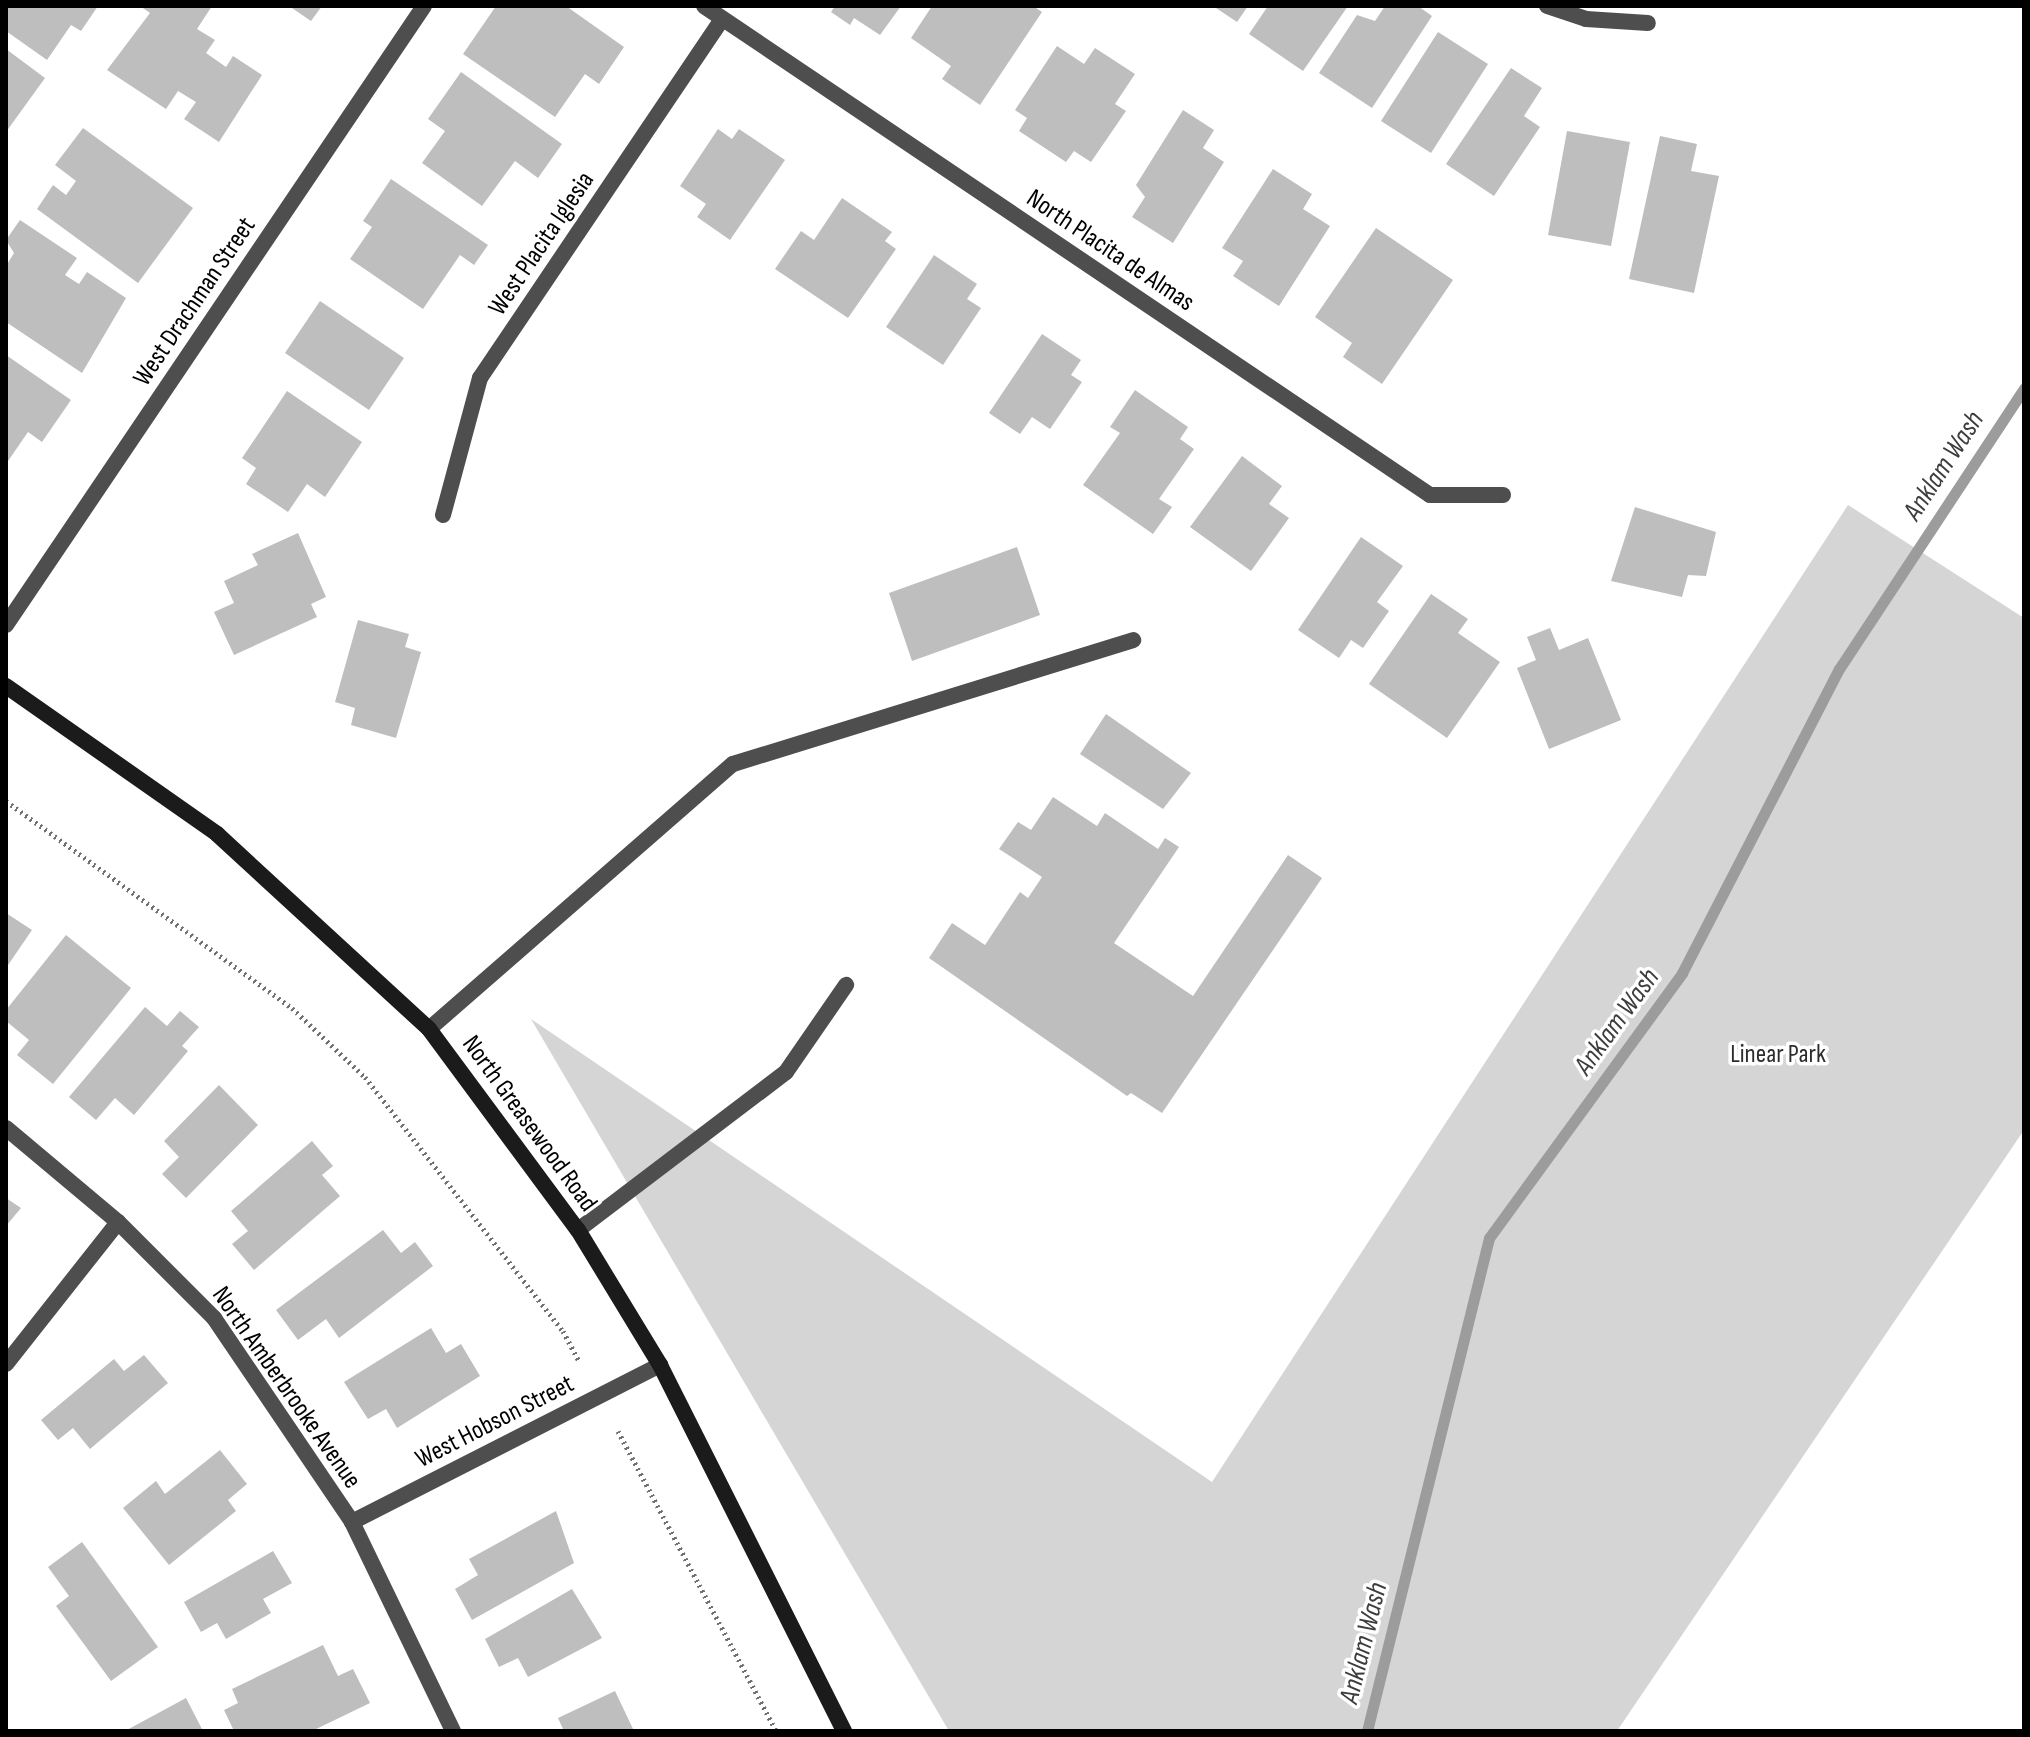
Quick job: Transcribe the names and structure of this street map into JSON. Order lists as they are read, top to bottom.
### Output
{
  "streets": {
    "street": [
      "West Placita Iglesia",
      "North Placita de Almas",
      "West Drachman Street",
      "North Greasewood Road",
      "North Amberbrooke Avenue",
      "West Hobson Street"
    ]
  },
  "crossings": [
    ["West Placita Iglesia", "North Placita de Almas"],
    ["North Greasewood Road", "West Hobson Street"],
    ["North Amberbrooke Avenue", "West Hobson Street"]
  ],
  "water": ["Anklam Wash"],
  "parks": ["Linear Park"]
}
